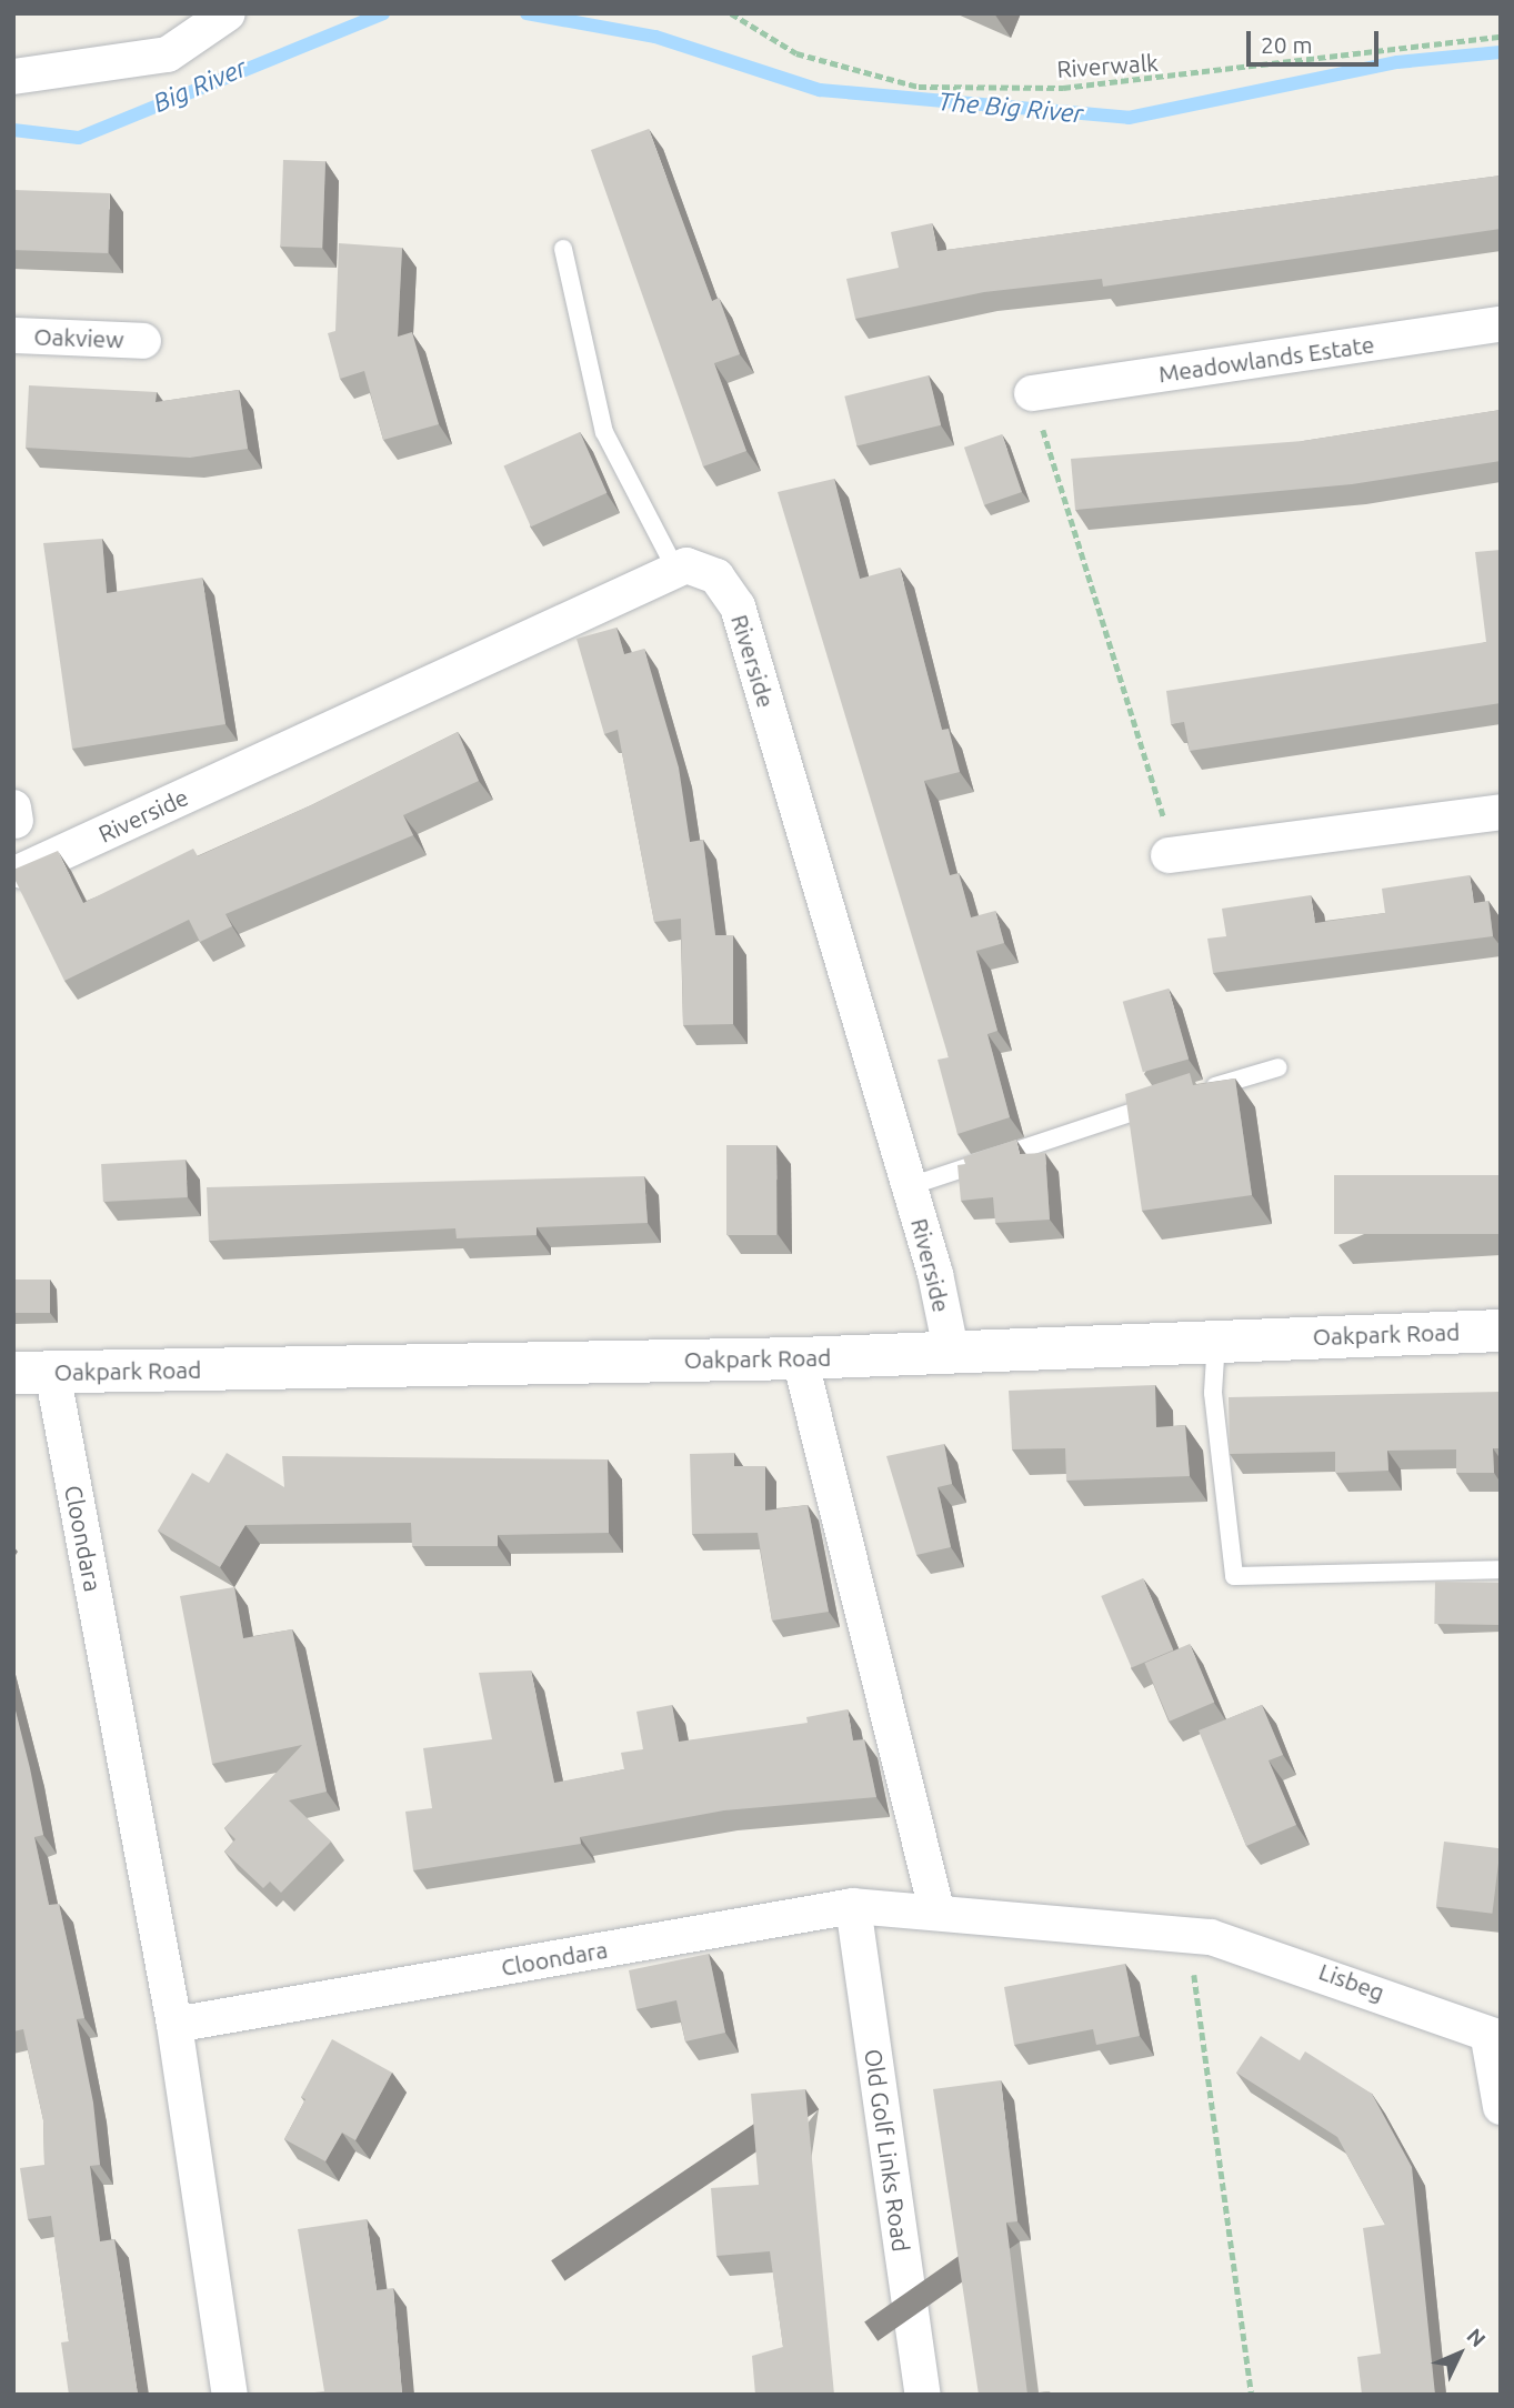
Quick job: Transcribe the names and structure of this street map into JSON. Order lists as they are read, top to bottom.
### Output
{
  "streets": {
    "main road": ["Oakpark Road"],
    "street": [
      "Oakview",
      "Meadowlands Estate",
      "Riverside",
      "Cloondara",
      "Lisbeg",
      "Old Golf Links Road"
    ],
    "path": ["Riverwalk"]
  },
  "crossings": [
    ["Riverside", "Oakpark Road"],
    ["Oakpark Road", "Cloondara"],
    ["Cloondara", "Lisbeg"],
    ["Cloondara", "Old Golf Links Road"]
  ],
  "water": ["Big River", "The Big River"],
  "scale_bar": "20 m",
  "north": "top right"
}
